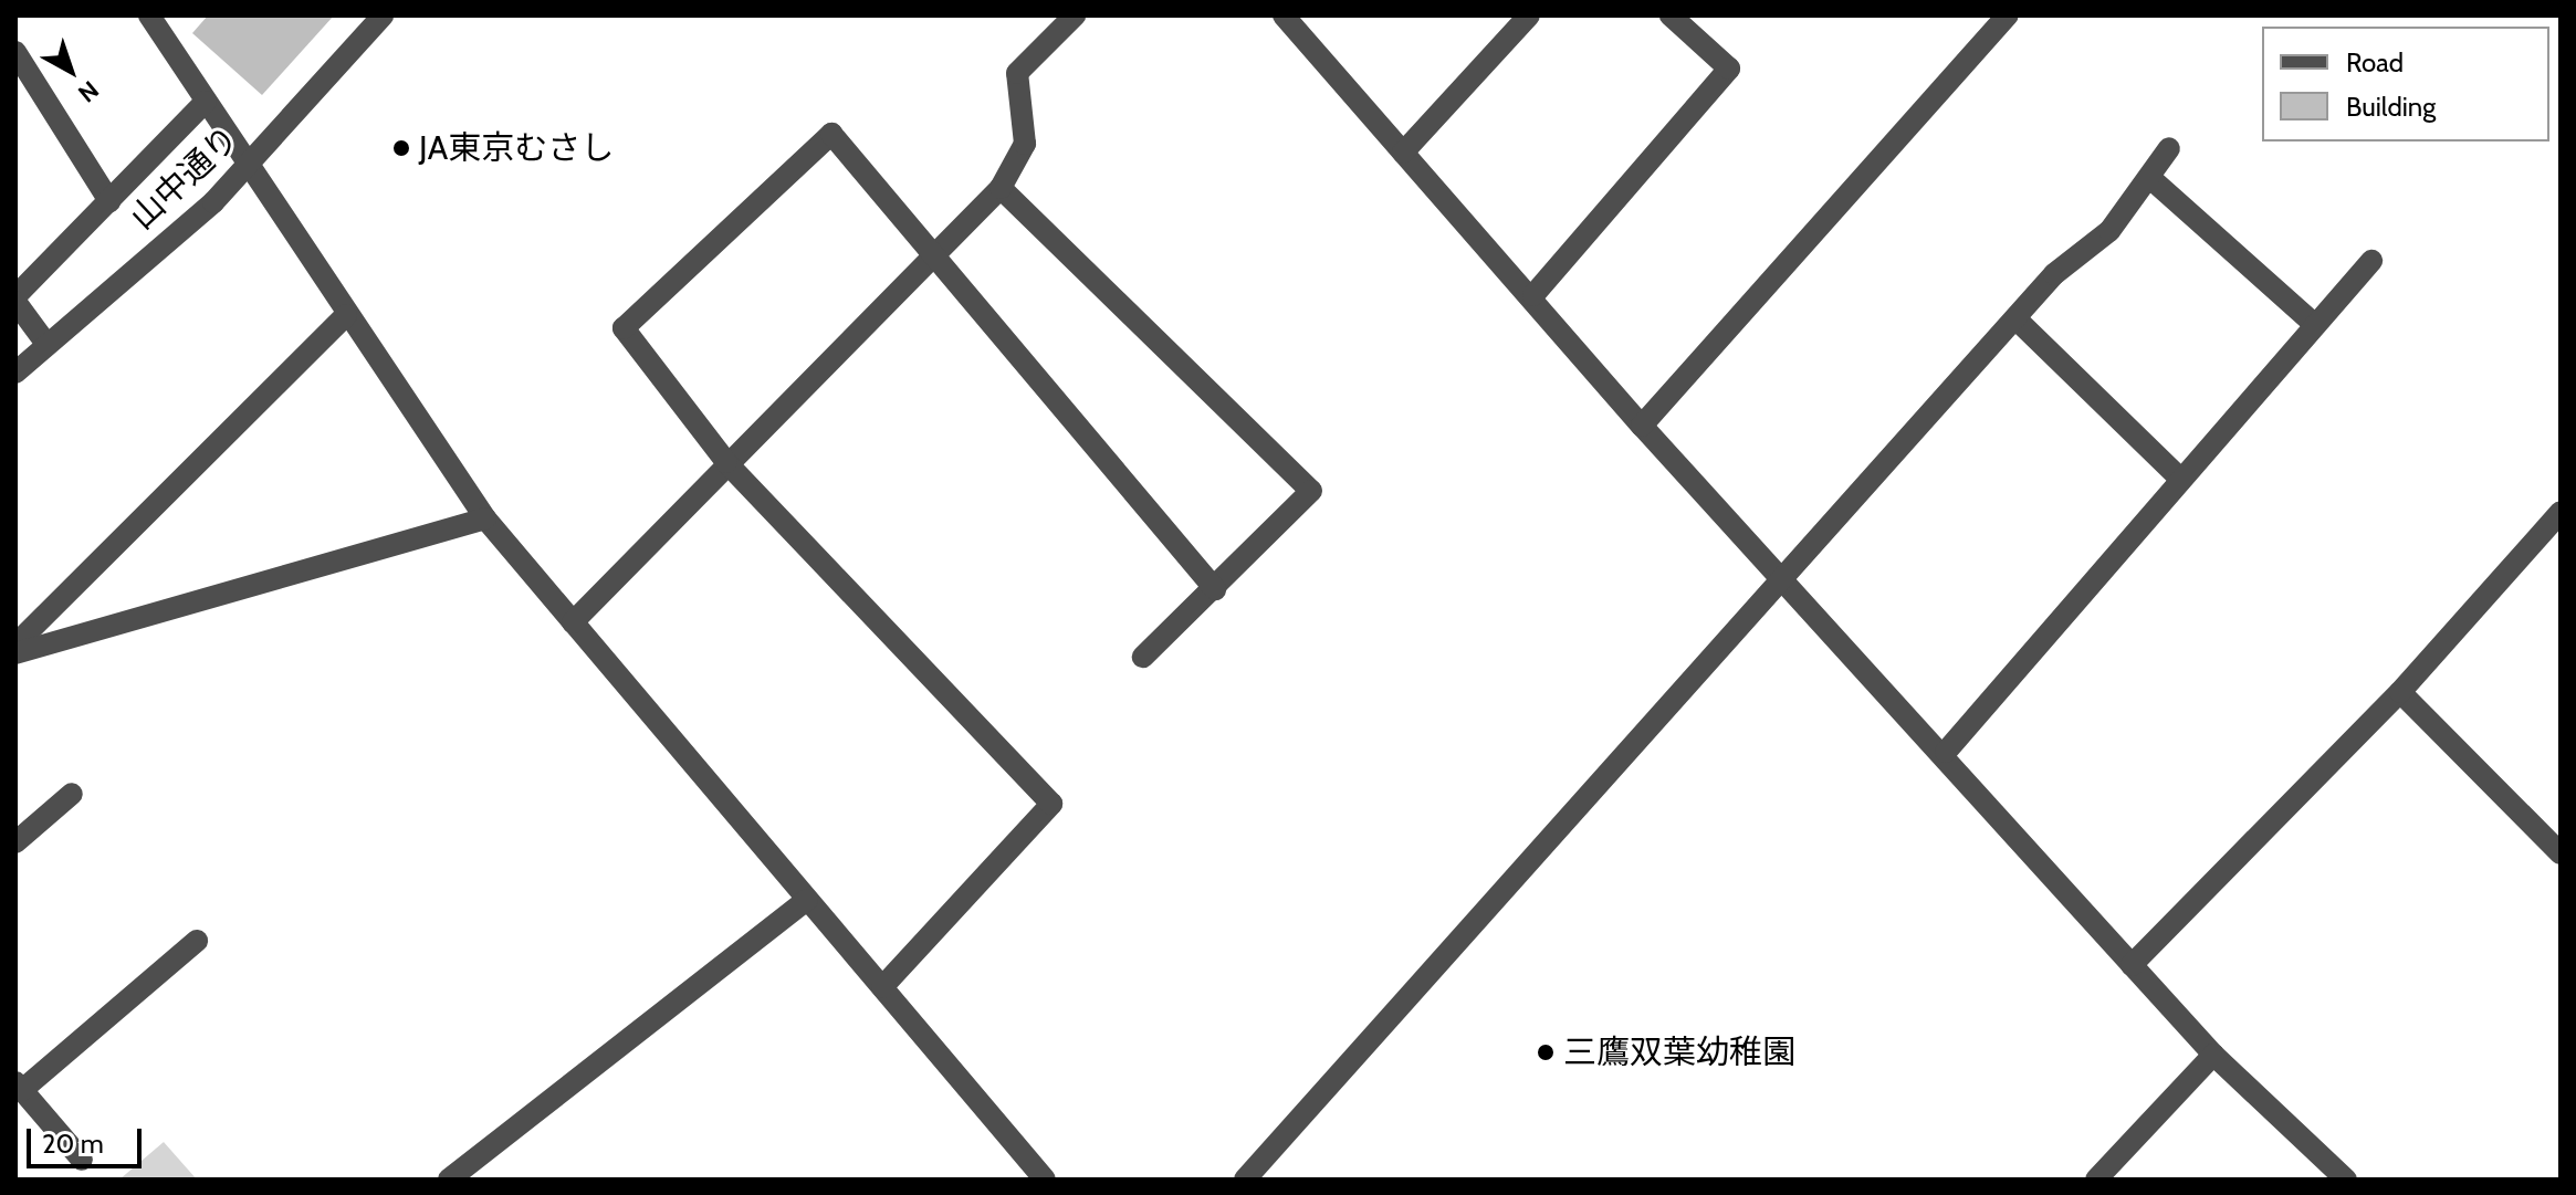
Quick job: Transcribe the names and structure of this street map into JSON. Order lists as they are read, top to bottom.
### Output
{
  "streets": {
    "street": ["山中通り"]
  },
  "places": ["JA東京むさし", "三鷹双葉幼稚園"],
  "legend": ["Road", "Building"],
  "scale_bar": "20 m",
  "north": "bottom right"
}
